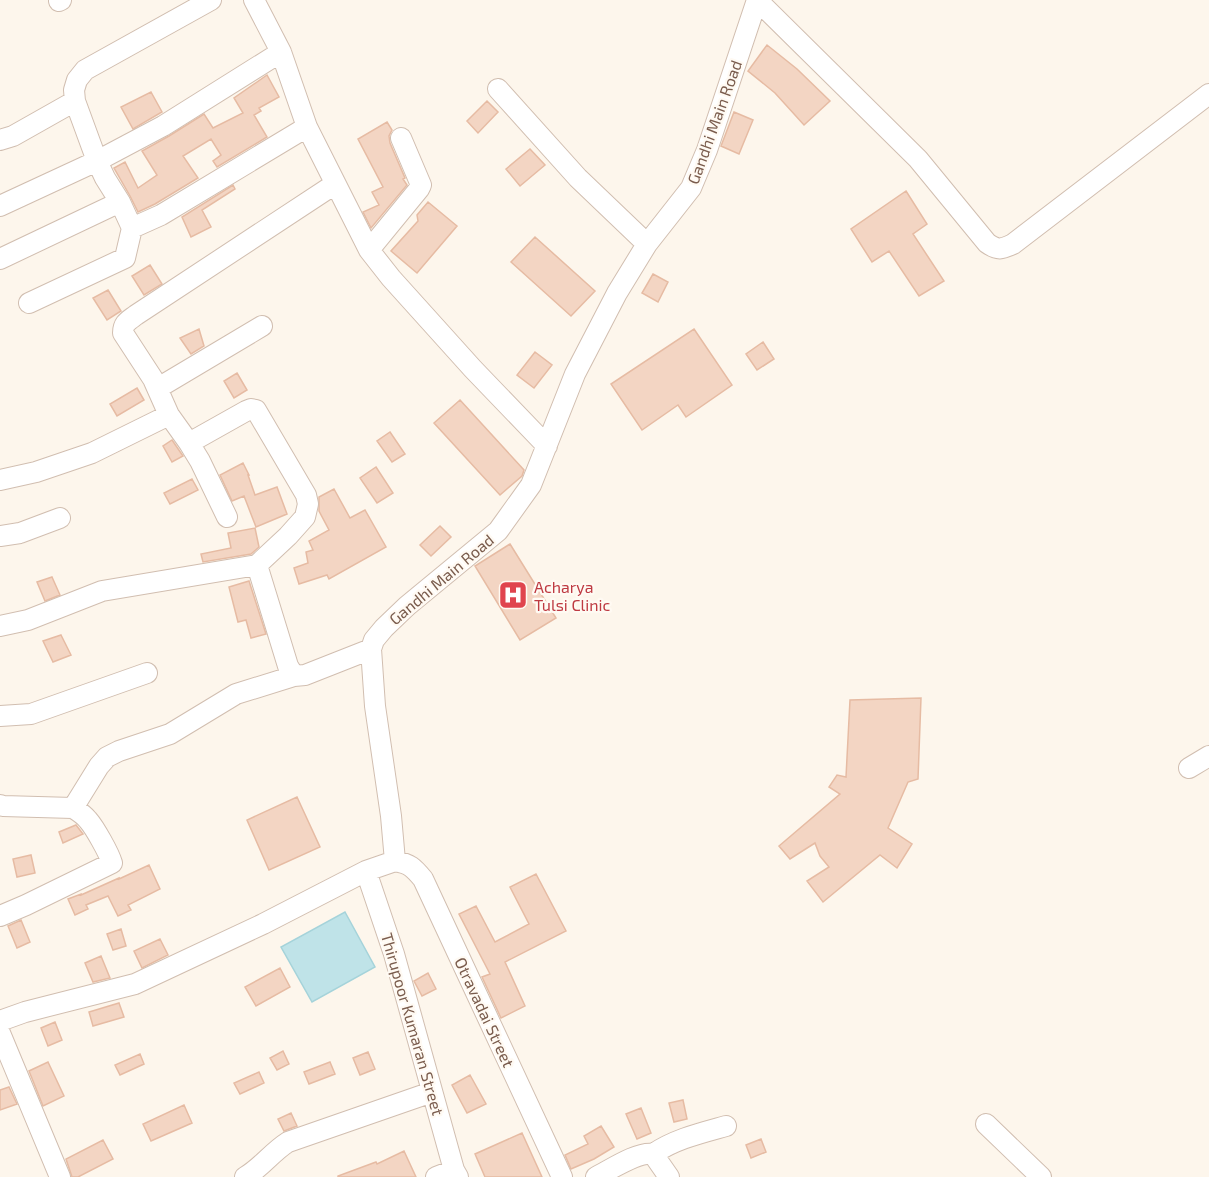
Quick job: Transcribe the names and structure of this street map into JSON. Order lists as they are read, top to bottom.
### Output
{
  "streets": {
    "street": ["Gandhi Main Road", "Otravadai Street", "Thirupoor Kumaran Street"]
  },
  "places": {
    "hospital": ["Acharya Tulsi Clinic"]
  }
}
